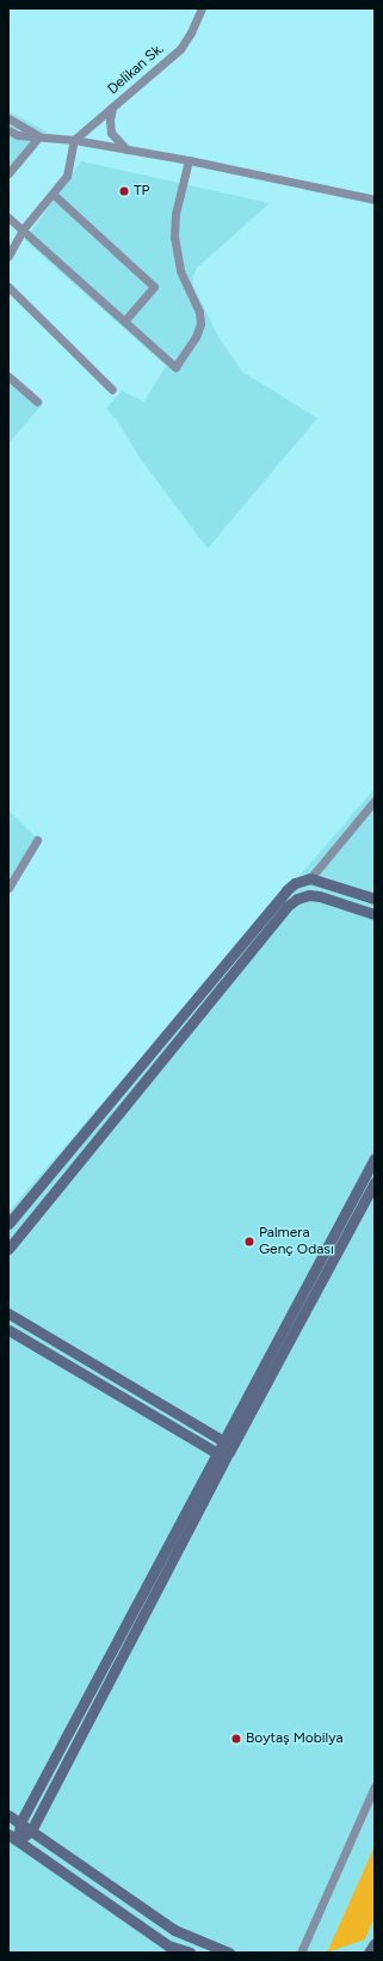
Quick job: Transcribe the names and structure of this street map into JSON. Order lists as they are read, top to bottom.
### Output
{
  "streets": {
    "street": ["Delikan Sk."]
  },
  "places": ["TP", "Palmera Genç Odası", "Boytaş Mobilya"]
}
